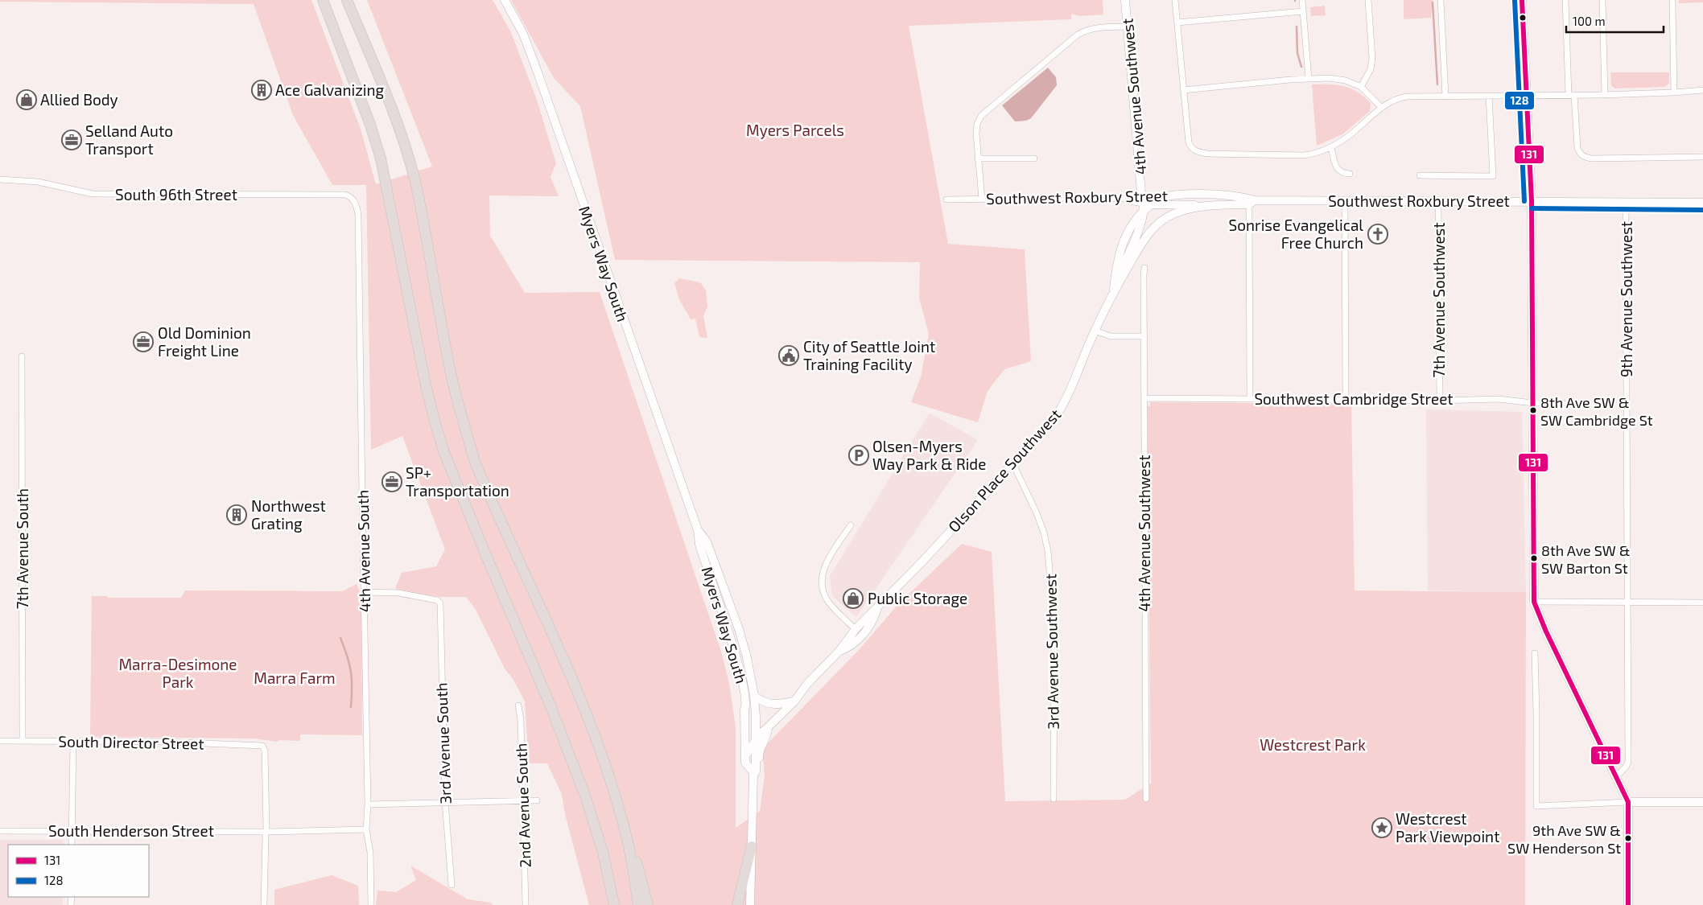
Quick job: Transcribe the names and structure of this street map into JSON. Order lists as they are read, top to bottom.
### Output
{
  "streets": {
    "main road": [
      "4th Avenue Southwest",
      "Southwest Roxbury Street",
      "Myers Way South",
      "Olson Place Southwest"
    ],
    "street": [
      "South 96th Street",
      "9th Avenue Southwest",
      "7th Avenue Southwest",
      "Southwest Cambridge Street",
      "7th Avenue South",
      "4th Avenue South",
      "3rd Avenue Southwest",
      "South Director Street",
      "3rd Avenue South",
      "2nd Avenue South",
      "South Henderson Street"
    ]
  },
  "crossings": [
    ["4th Avenue Southwest", "Southwest Cambridge Street"],
    ["4th Avenue Southwest", "Olson Place Southwest"],
    ["South 96th Street", "4th Avenue South"],
    ["Southwest Roxbury Street", "9th Avenue Southwest"],
    ["Southwest Roxbury Street", "7th Avenue Southwest"],
    ["Southwest Roxbury Street", "Olson Place Southwest"],
    ["Myers Way South", "Olson Place Southwest"],
    ["7th Avenue Southwest", "Southwest Cambridge Street"],
    ["Olson Place Southwest", "3rd Avenue Southwest"],
    ["7th Avenue South", "South Director Street"],
    ["4th Avenue South", "3rd Avenue South"],
    ["4th Avenue South", "South Henderson Street"],
    ["South Director Street", "South Henderson Street"]
  ],
  "parks": [
    "Myers Parcels",
    "Marra-Desimone Park",
    "Marra Farm",
    "Westcrest Park"
  ],
  "places": {
    "building": ["Ace Galvanizing", "Northwest Grating"],
    "shop": ["Allied Body", "Public Storage"],
    "office": ["Selland Auto Transport", "Old Dominion Freight Line", "SP+ Transportation"],
    "church": ["Sonrise Evangelical Free Church"],
    "public building": ["City of Seattle Joint Training Facility"],
    "other": ["8th Ave SW & SW Cambridge St", "8th Ave SW & SW Barton St", "9th Ave SW & SW Henderson St"],
    "parking": ["Olsen-Myers Way Park & Ride"],
    "place": ["Westcrest Park Viewpoint"]
  },
  "lines": ["transit line 131", "transit line 128"],
  "legend": ["131", "128"],
  "scale_bar": "100 m"
}
